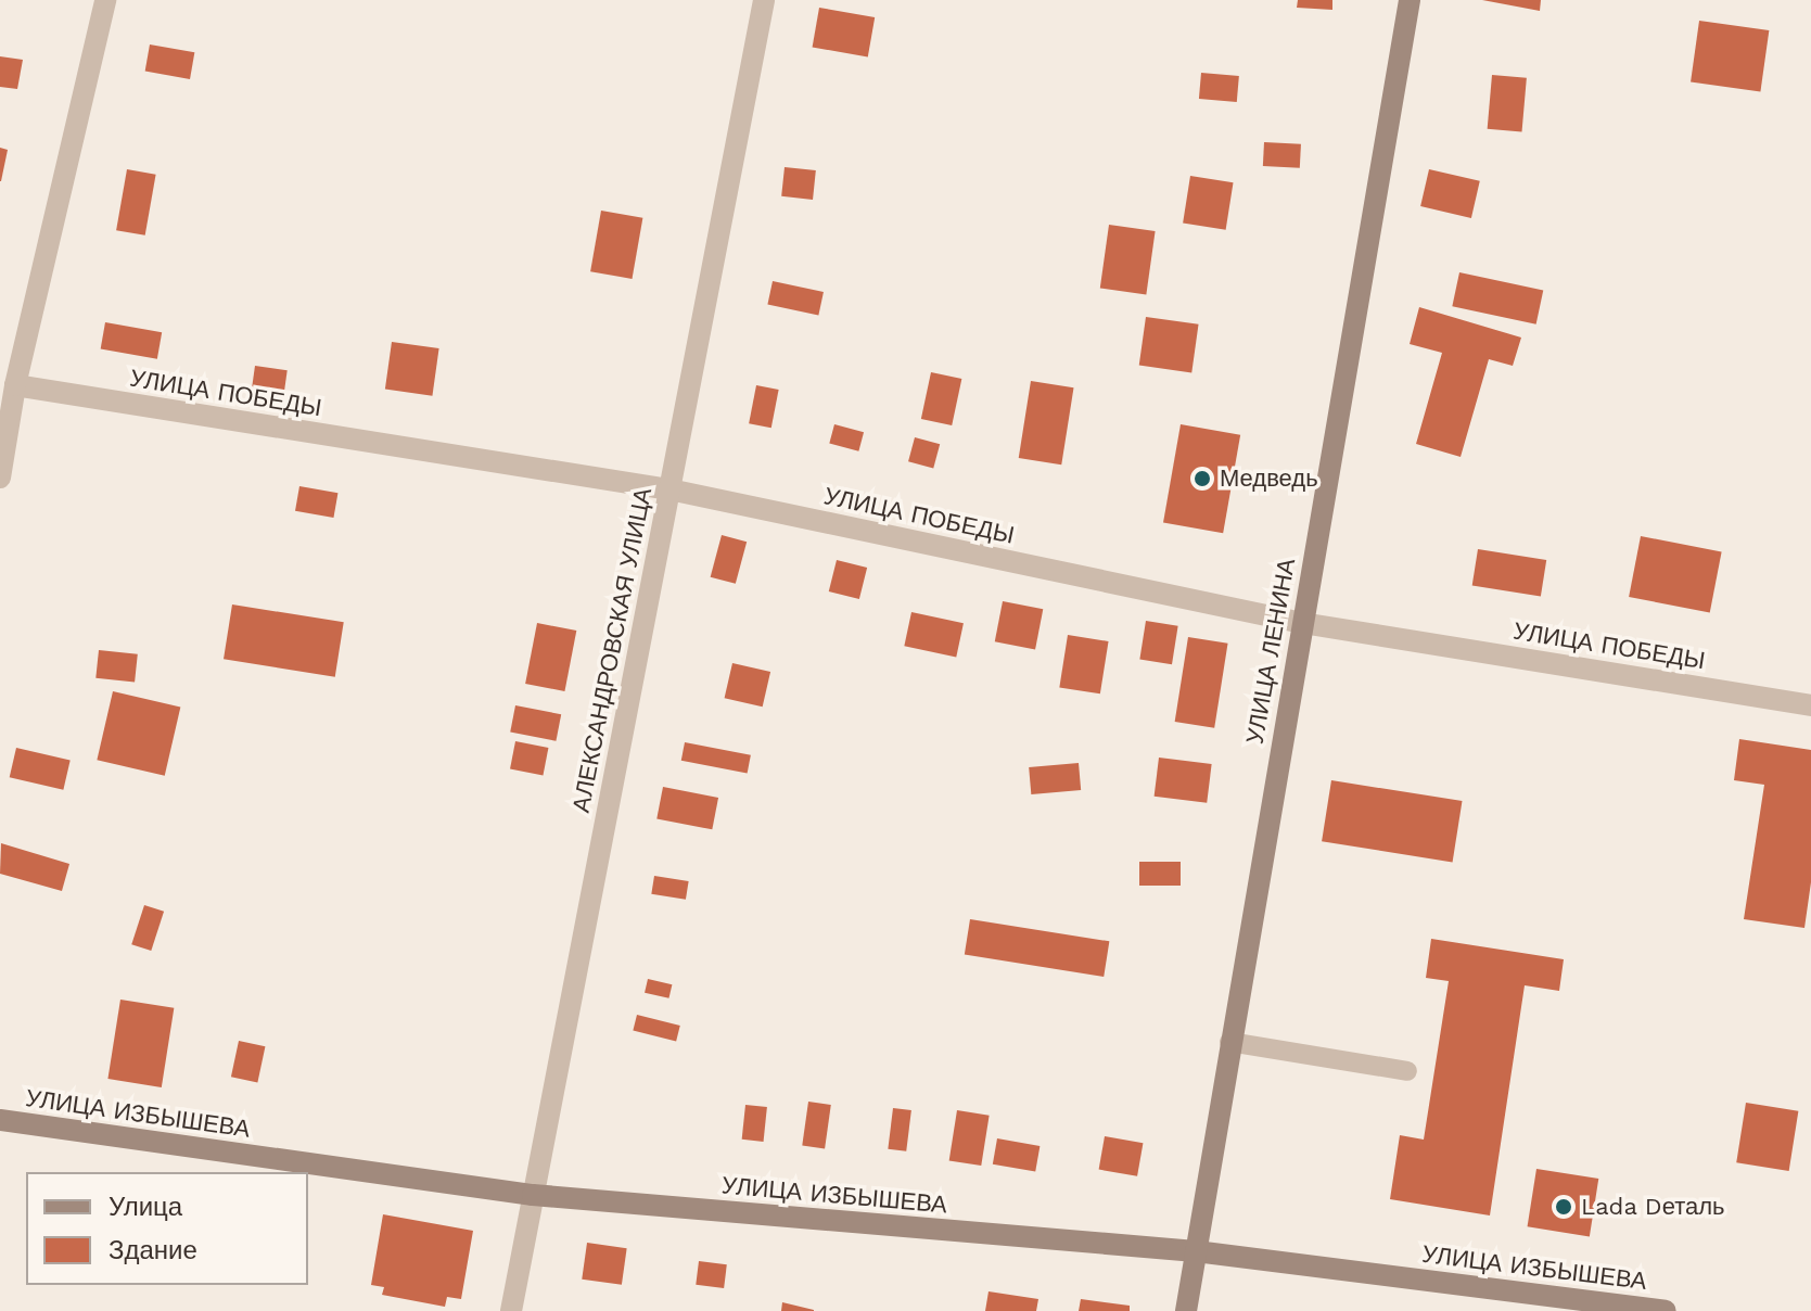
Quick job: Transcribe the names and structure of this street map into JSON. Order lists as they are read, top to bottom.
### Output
{
  "streets": {
    "main road": ["УЛИЦА ЛЕНИНА", "УЛИЦА ИЗБЫШЕВА"],
    "street": ["УЛИЦА ПОБЕДЫ", "АЛЕКСАНДРОВСКАЯ УЛИЦА"]
  },
  "crossings": [
    ["УЛИЦА ПОБЕДЫ", "АЛЕКСАНДРОВСКАЯ УЛИЦА"],
    ["УЛИЦА ПОБЕДЫ", "УЛИЦА ЛЕНИНА"],
    ["АЛЕКСАНДРОВСКАЯ УЛИЦА", "УЛИЦА ИЗБЫШЕВА"],
    ["УЛИЦА ЛЕНИНА", "УЛИЦА ИЗБЫШЕВА"]
  ],
  "places": ["Медведь", "Lada Dеталь"],
  "legend": ["Улица", "Здание"]
}
